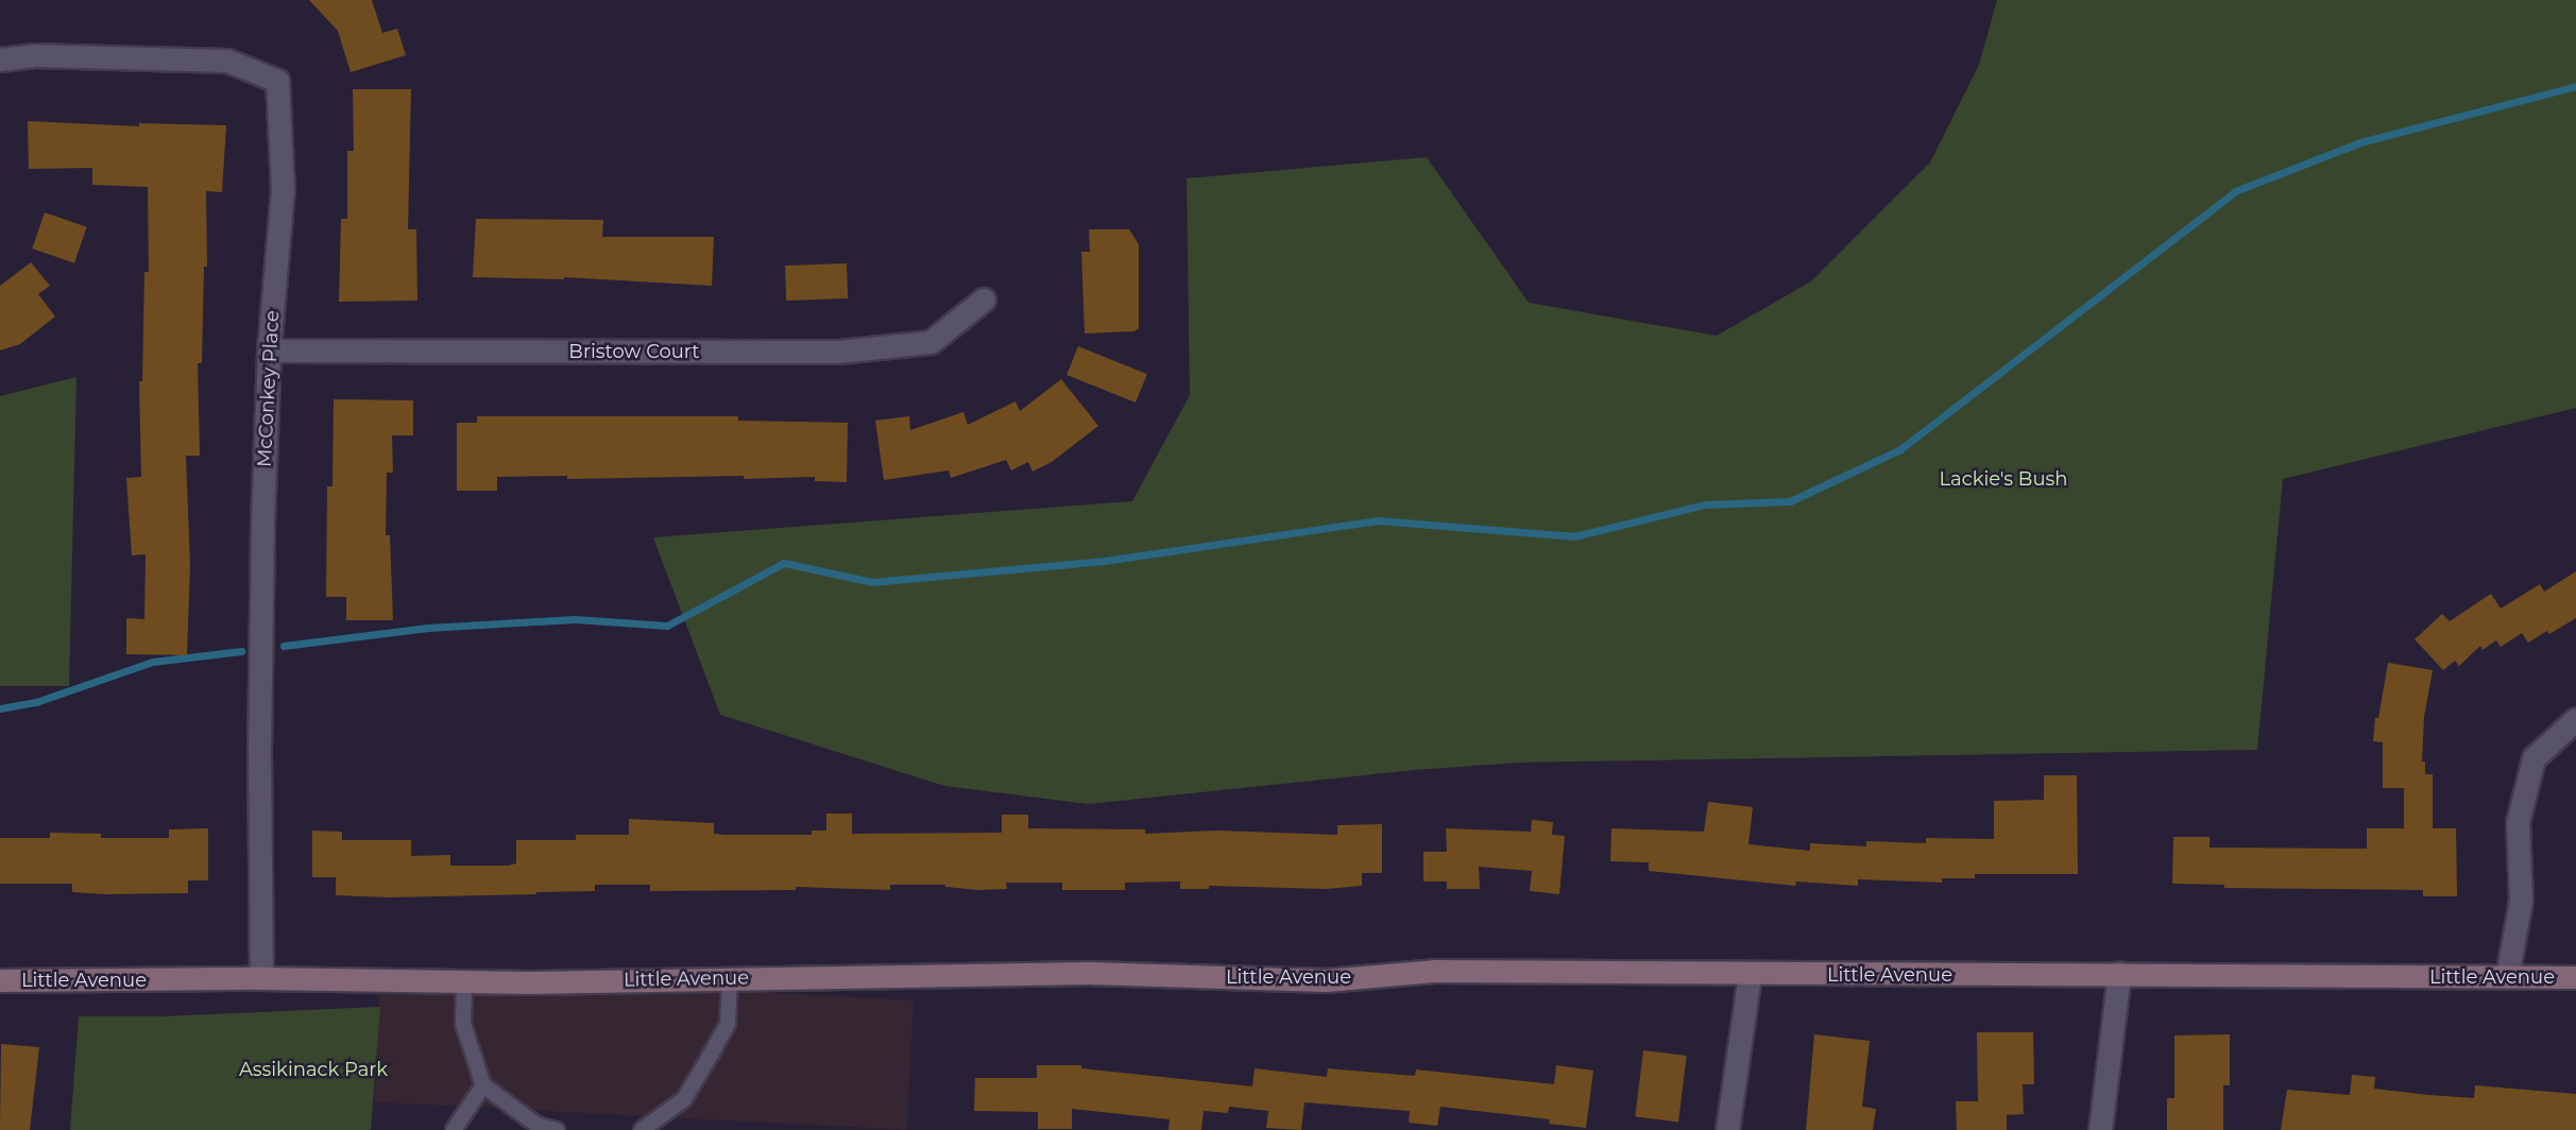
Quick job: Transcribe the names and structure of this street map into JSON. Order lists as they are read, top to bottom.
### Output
{
  "streets": {
    "street": ["Bristow Court", "McConkey Place", "Little Avenue"]
  },
  "crossings": [
    ["Bristow Court", "McConkey Place"],
    ["McConkey Place", "Little Avenue"]
  ],
  "parks": ["Lackie's Bush", "Assikinack Park"]
}
